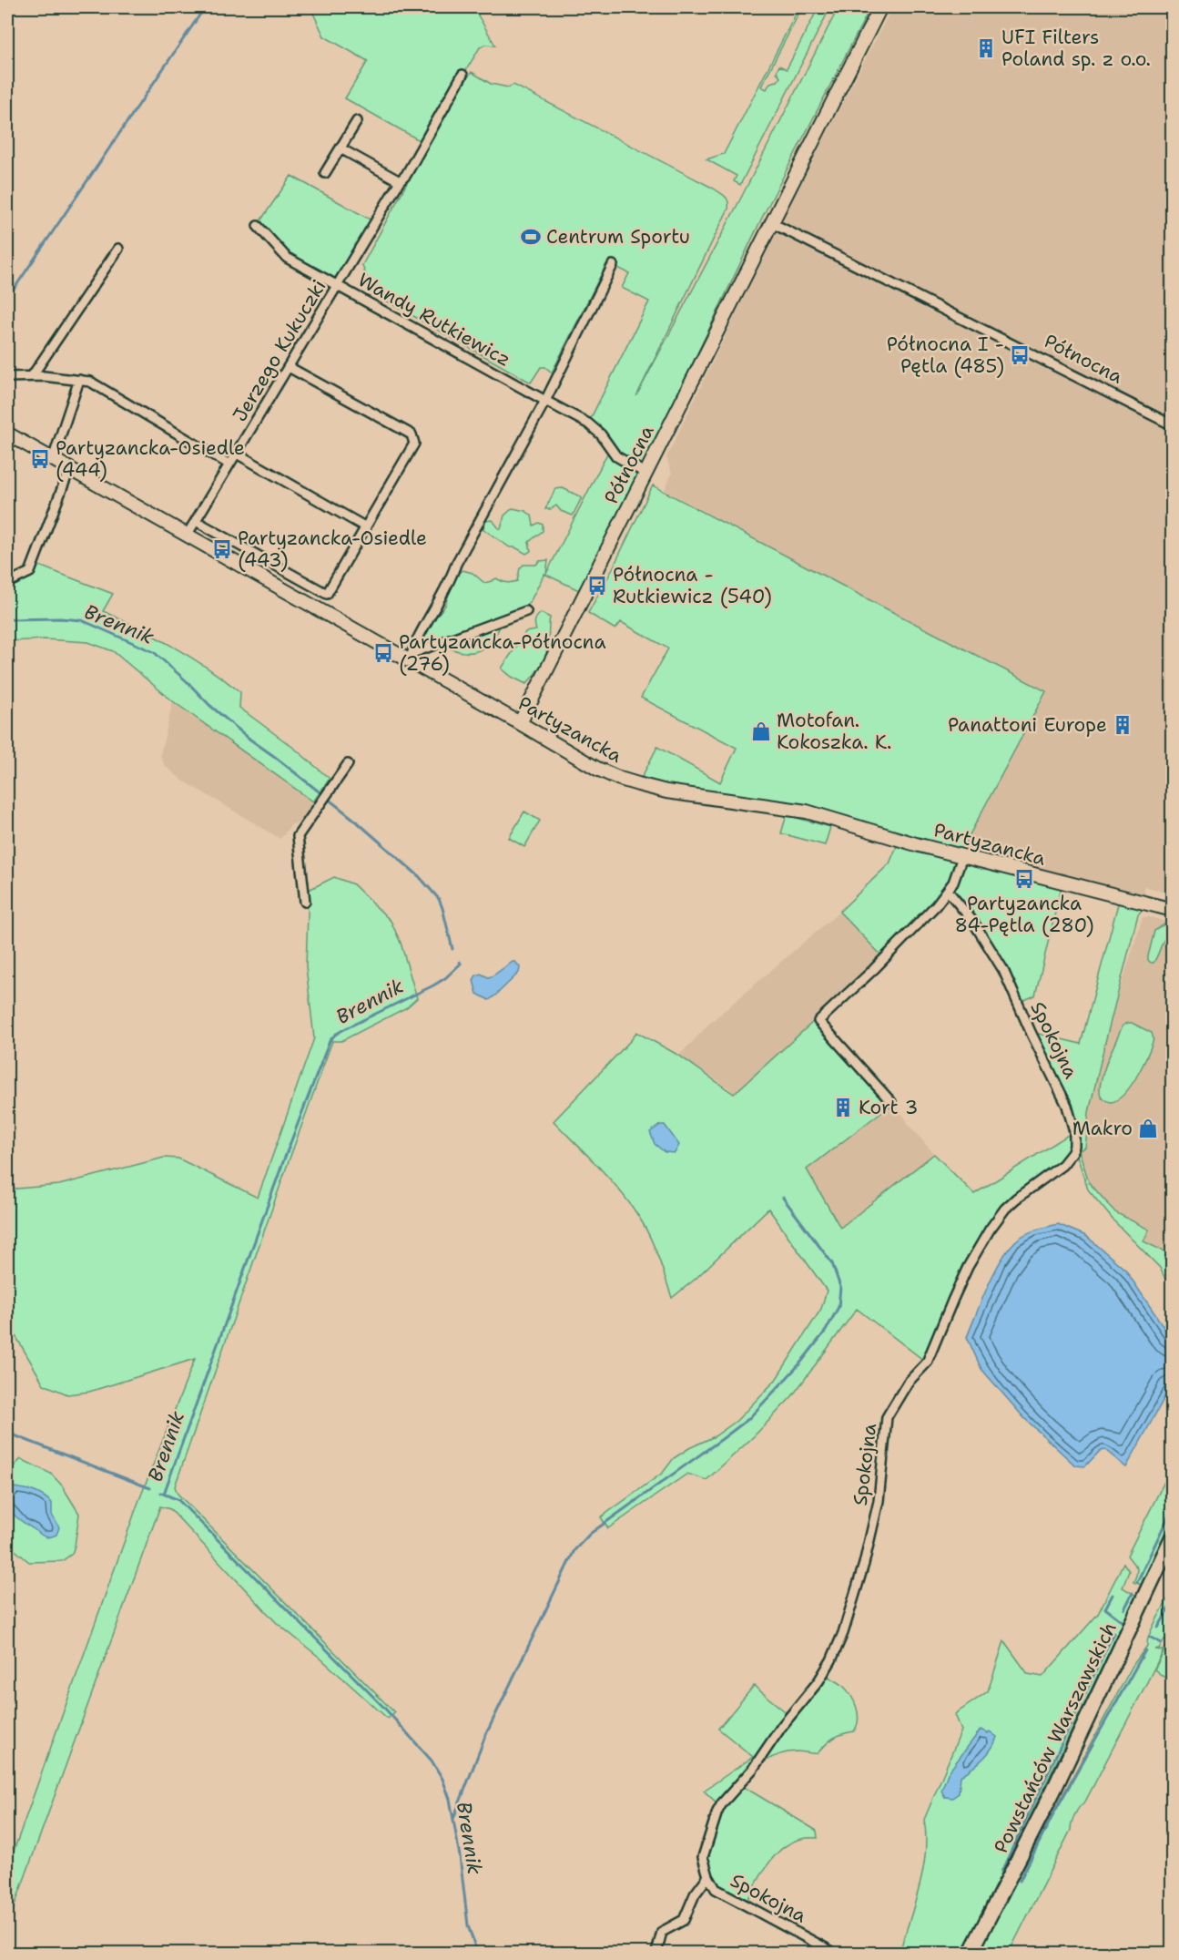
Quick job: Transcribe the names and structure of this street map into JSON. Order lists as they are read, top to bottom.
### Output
{
  "streets": {
    "main road": ["Północna", "Partyzancka", "Powstańców Warszawskich"],
    "street": ["Wandy Rutkiewicz", "Jerzego Kukuczki", "Spokojna"]
  },
  "crossings": [
    ["Wandy Rutkiewicz", "Jerzego Kukuczki"],
    ["Wandy Rutkiewicz", "Północna"],
    ["Jerzego Kukuczki", "Partyzancka"],
    ["Północna", "Partyzancka"]
  ],
  "water": ["Brennik"],
  "places": {
    "building": ["UFI Filters Poland sp. z o.o.", "Panattoni Europe", "Kort 3"],
    "sports": ["Centrum Sportu"],
    "bus stop": [
      "Północna I - Pętla (485)",
      "Partyzancka-Osiedle (444)",
      "Partyzancka-Osiedle (443)",
      "Północna - Rutkiewicz (540)",
      "Partyzancka-Północna (276)",
      "Partyzancka 84-Pętla (280)"
    ],
    "shop": ["Motofan. Kokoszka. K.", "Makro"]
  }
}
